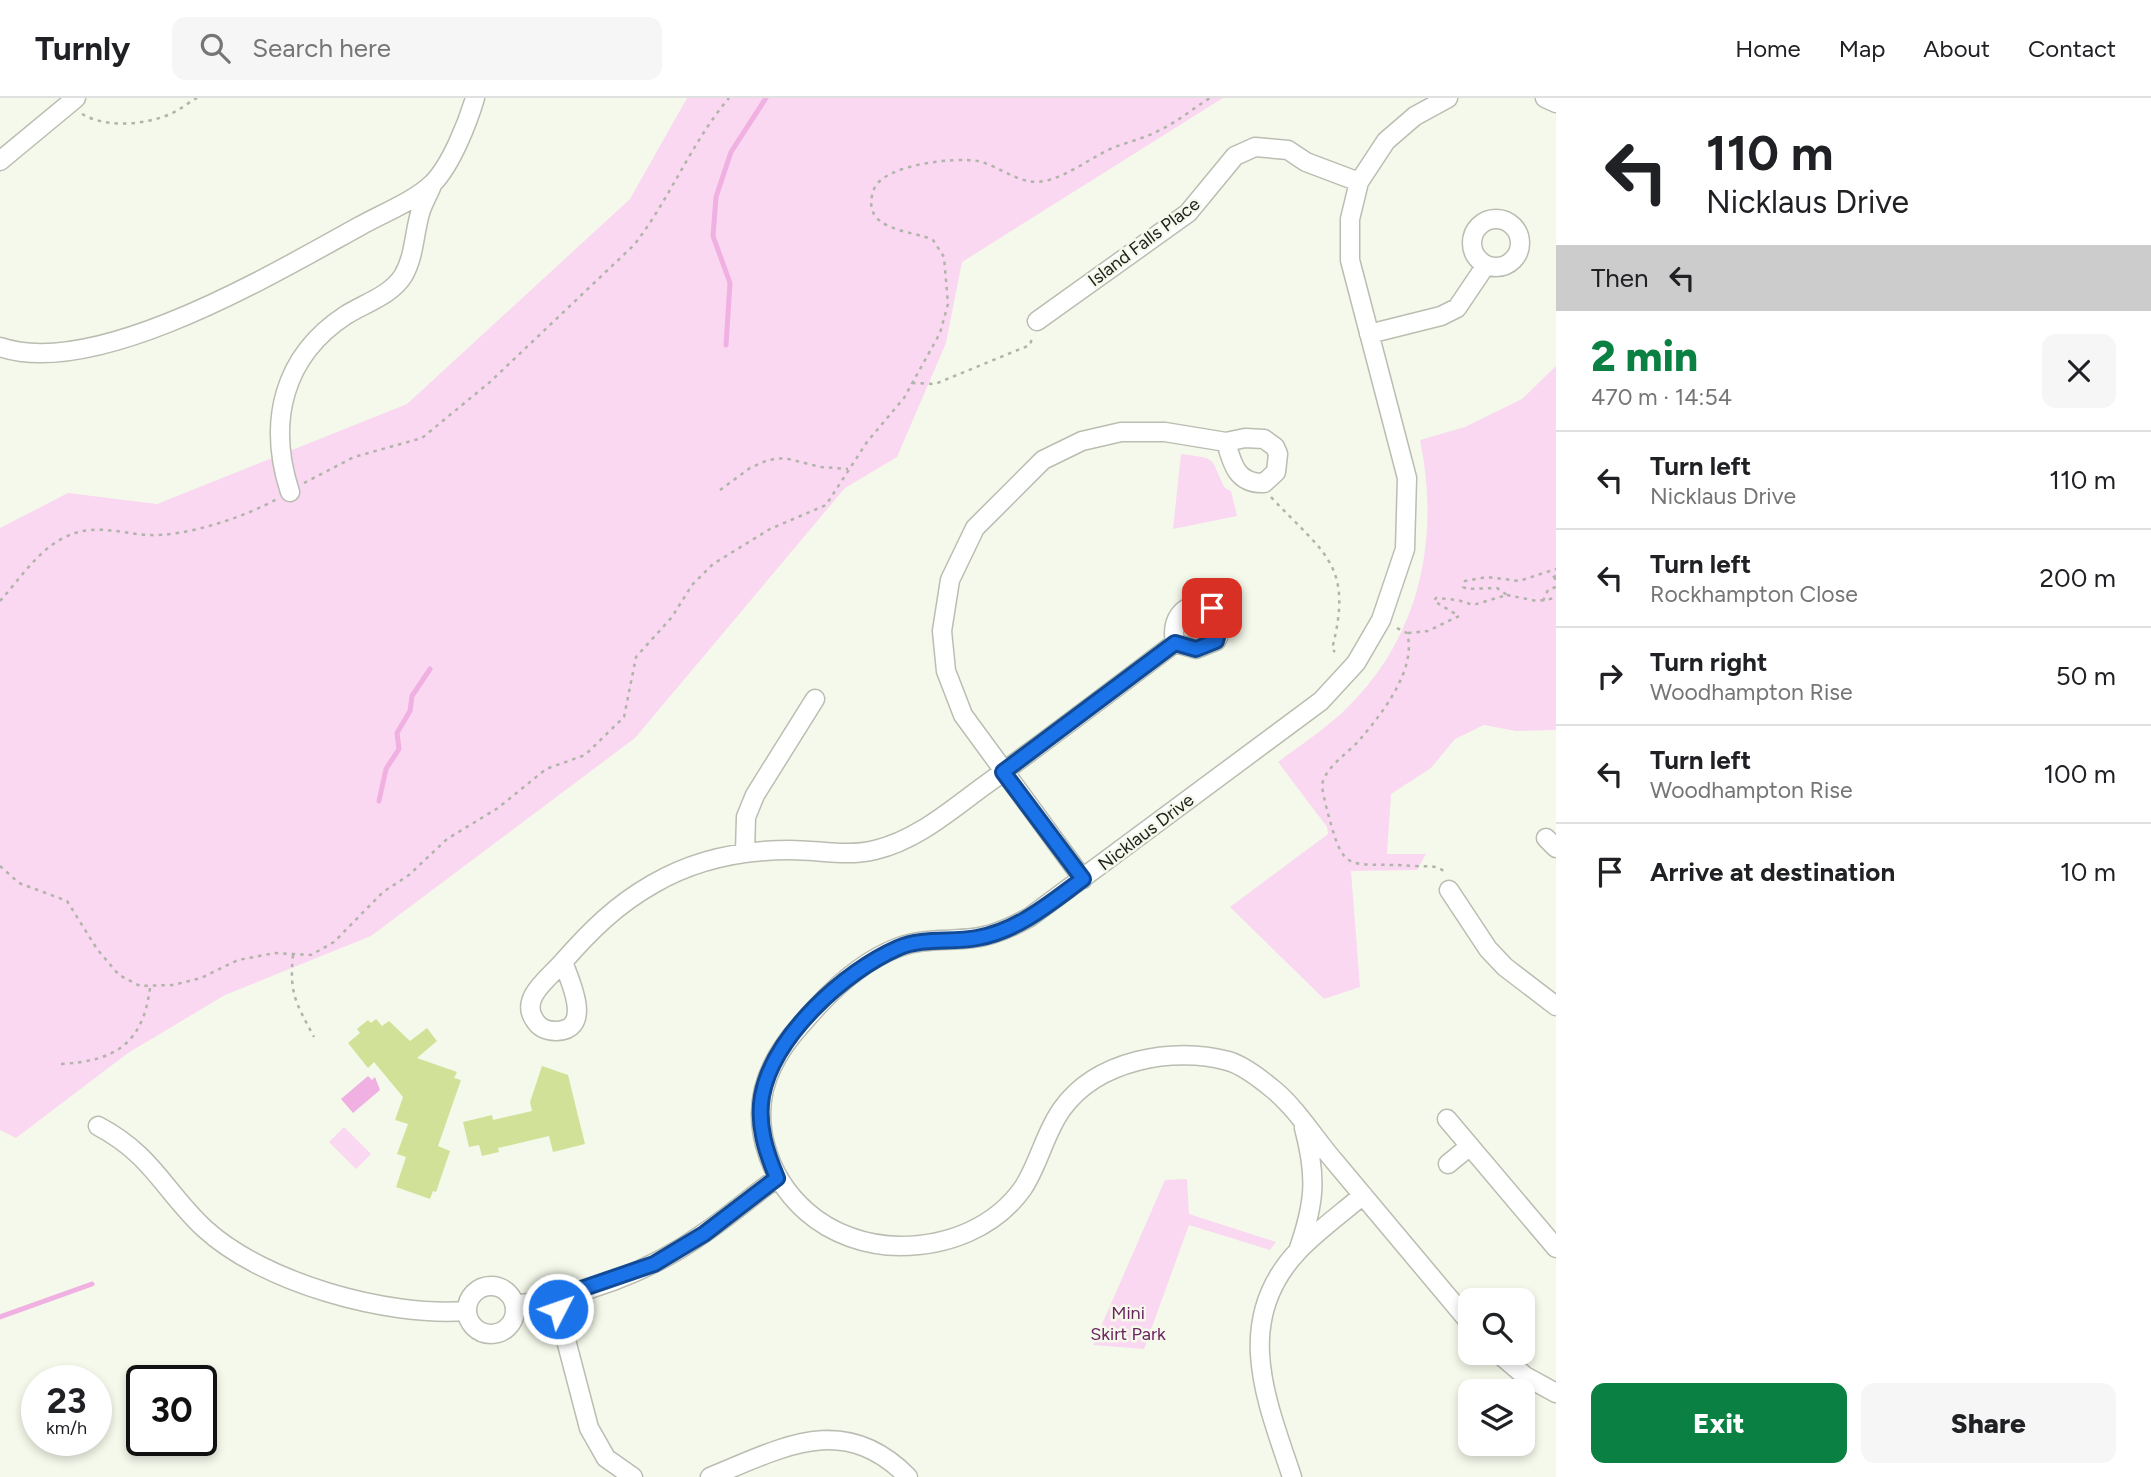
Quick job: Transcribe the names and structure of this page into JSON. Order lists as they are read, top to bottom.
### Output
{
  "streets": {
    "street": ["Island Falls Place", "Nicklaus Drive"]
  },
  "crossings": [
    ["Island Falls Place", "Nicklaus Drive"]
  ],
  "parks": ["Mini Skirt Park"],
  "page": {
    "header": "Turnly",
    "search": "Search here",
    "nav": [
      "Home",
      "Map",
      "About",
      "Contact"
    ],
    "turn": ["110 m", "Nicklaus Drive"],
    "then": "Then",
    "heading": ["2 min", "470 m · 14:54"],
    "list": [
      {
        "name": "Turn left",
        "note": "Nicklaus Drive",
        "value": "110 m"
      },
      {
        "name": "Turn left",
        "note": "Rockhampton Close",
        "value": "200 m"
      },
      {
        "name": "Turn right",
        "note": "Woodhampton Rise",
        "value": "50 m"
      },
      {
        "name": "Turn left",
        "note": "Woodhampton Rise",
        "value": "100 m"
      },
      {
        "name": "Arrive at destination",
        "value": "10 m"
      }
    ],
    "speed": "23 km/h",
    "limit": "30",
    "buttons": ["Exit", "Share"]
  }
}
